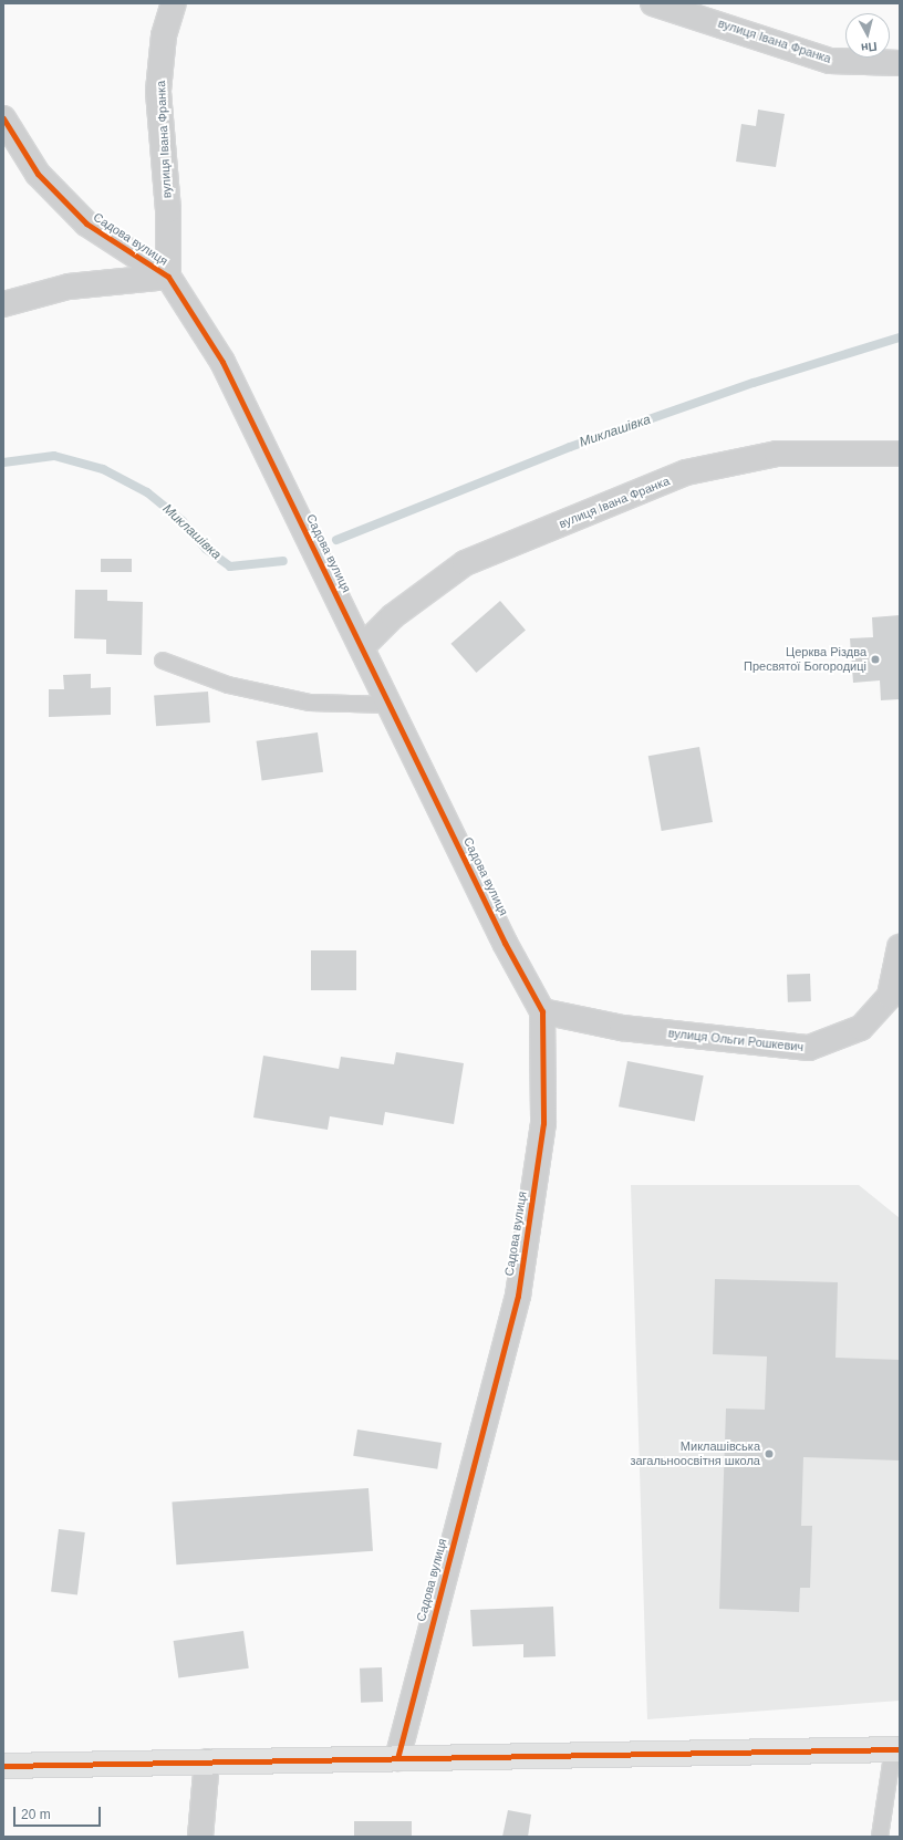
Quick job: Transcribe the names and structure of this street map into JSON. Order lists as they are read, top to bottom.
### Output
{
  "streets": {
    "street": ["вулиця Івана Франка", "Садова вулиця", "вулиця Ольги Рошкевич"]
  },
  "crossings": [
    ["вулиця Івана Франка", "Садова вулиця"],
    ["Садова вулиця", "вулиця Ольги Рошкевич"]
  ],
  "water": ["Миклашівка"],
  "places": ["Церква Різдва Пресвятої Богородиці", "Миклашівська загальноосвітня школа"],
  "scale_bar": "20 m",
  "north": "bottom"
}
